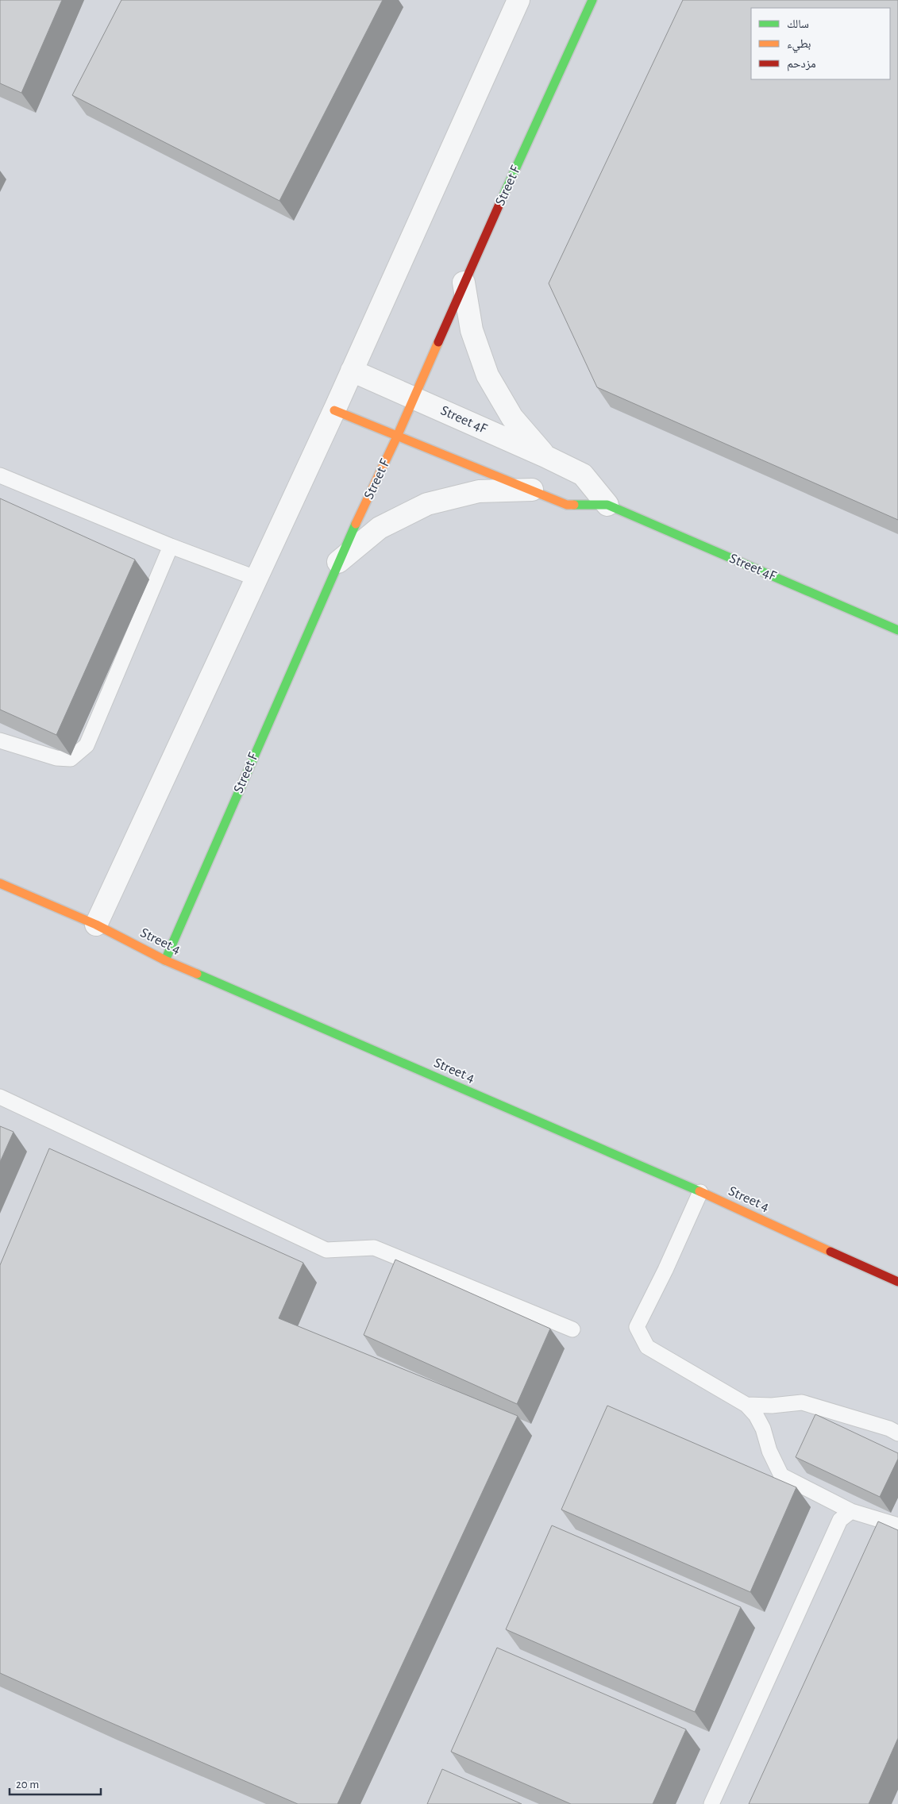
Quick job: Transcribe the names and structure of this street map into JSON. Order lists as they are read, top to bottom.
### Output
{
  "streets": {
    "street": ["Street F", "Street 4F", "Street 4"]
  },
  "crossings": [
    ["Street F", "Street 4F"],
    ["Street F", "Street 4"]
  ],
  "legend": ["سالك", "بطيء", "مزدحم"],
  "scale_bar": "20 m"
}
